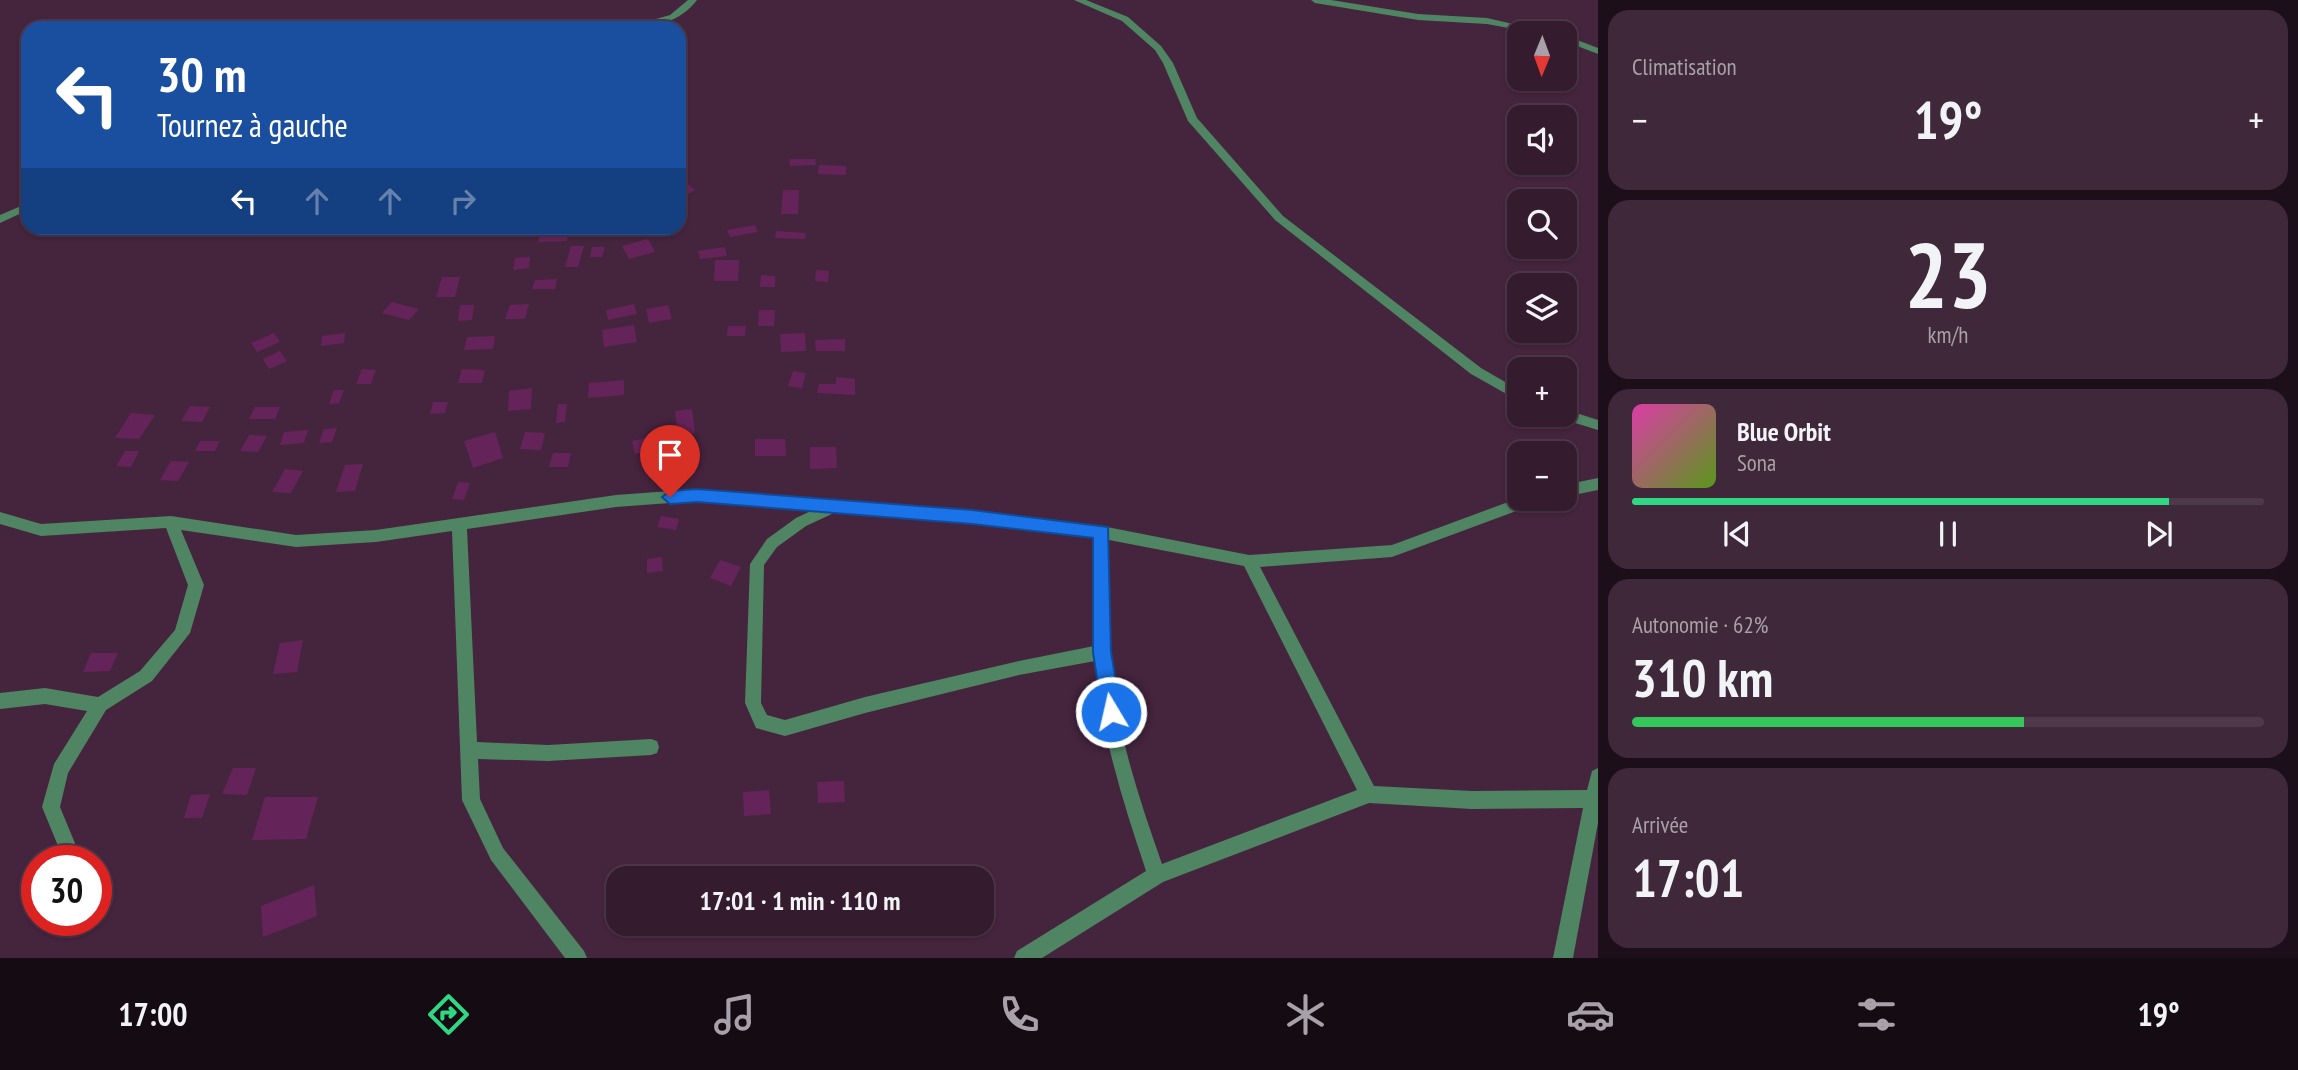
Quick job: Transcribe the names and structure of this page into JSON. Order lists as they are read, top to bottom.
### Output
{
  "north": "bottom",
  "page": {
    "tile": [
      "Climatisation",
      ["23", "km/h"],
      ["Autonomie · 62%", "310 km"],
      ["Arrivée", "17:01"]
    ],
    "map_buttons": ["+", "−"],
    "turn": ["30 m", "Tournez à gauche"],
    "heat": ["−", "19°", "+"],
    "song": ["Blue Orbit", "Sona"],
    "limit": "30",
    "trip": "17:01 · 1 min · 110 m",
    "tabs": ["17:00", "19°"]
  }
}
